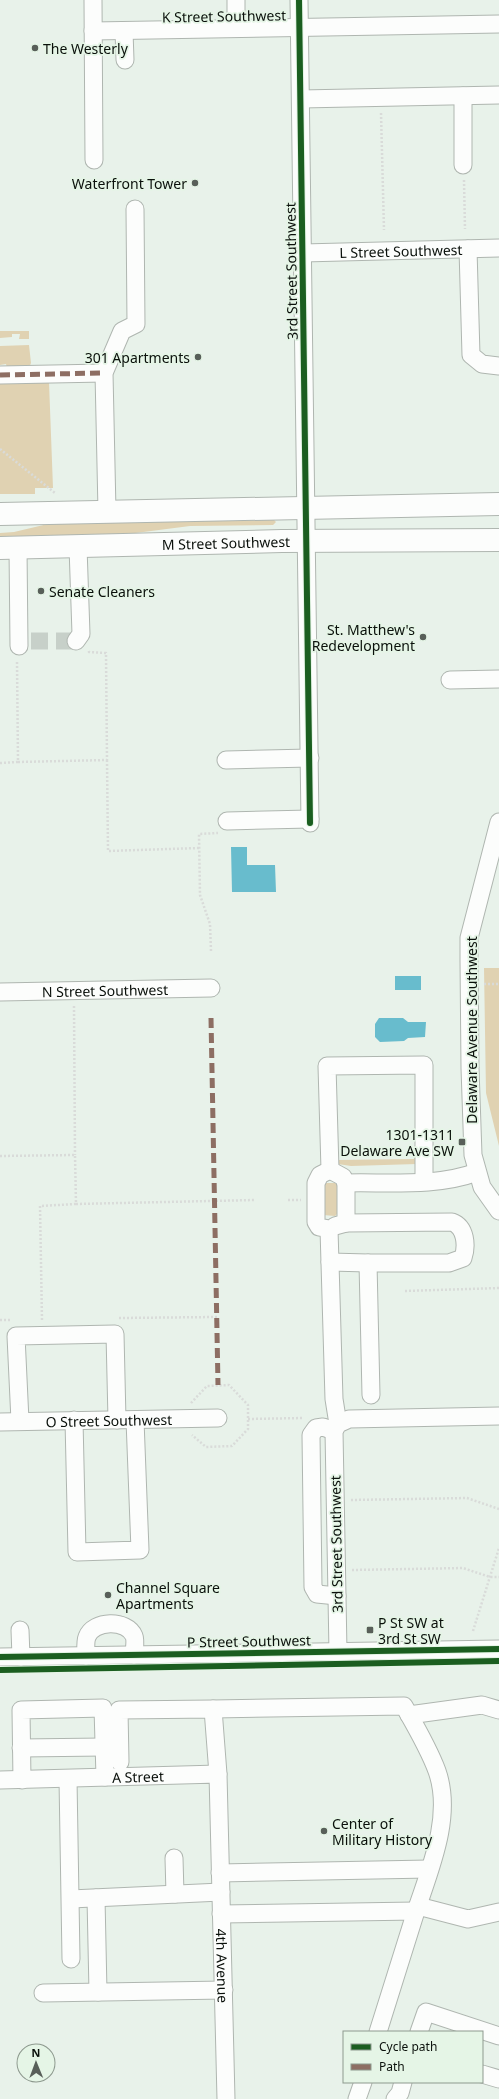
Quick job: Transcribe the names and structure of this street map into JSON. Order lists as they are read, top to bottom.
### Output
{
  "streets": {
    "main road": ["M Street Southwest"],
    "street": [
      "K Street Southwest",
      "L Street Southwest",
      "3rd Street Southwest",
      "N Street Southwest",
      "Delaware Avenue Southwest",
      "O Street Southwest",
      "P Street Southwest",
      "A Street",
      "4th Avenue"
    ]
  },
  "crossings": [
    ["K Street Southwest", "3rd Street Southwest"],
    ["L Street Southwest", "3rd Street Southwest"],
    ["3rd Street Southwest", "M Street Southwest"],
    ["3rd Street Southwest", "P Street Southwest"],
    ["A Street", "4th Avenue"]
  ],
  "places": {
    "other": [
      "The Westerly",
      "Waterfront Tower",
      "301 Apartments",
      "Senate Cleaners",
      "St. Matthew's Redevelopment",
      "Channel Square Apartments",
      "Center of Military History"
    ],
    "transit": ["1301-1311 Delaware Ave SW", "P St SW at 3rd St SW"]
  },
  "legend": ["Cycle path", "Path"],
  "north": "top"
}
